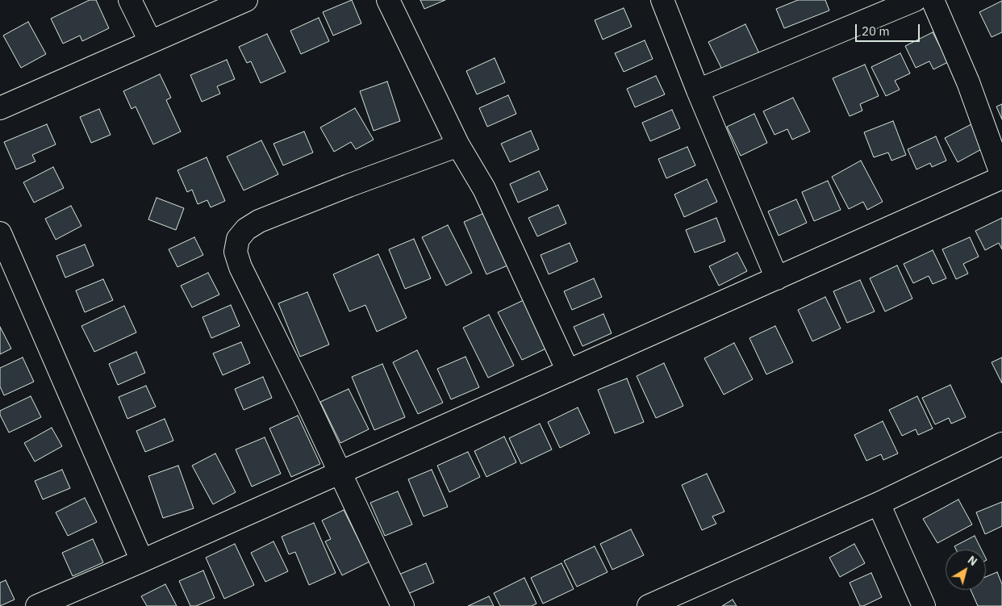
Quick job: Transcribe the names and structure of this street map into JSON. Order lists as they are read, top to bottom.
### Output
{
  "scale_bar": "20 m",
  "north": "top right"
}
